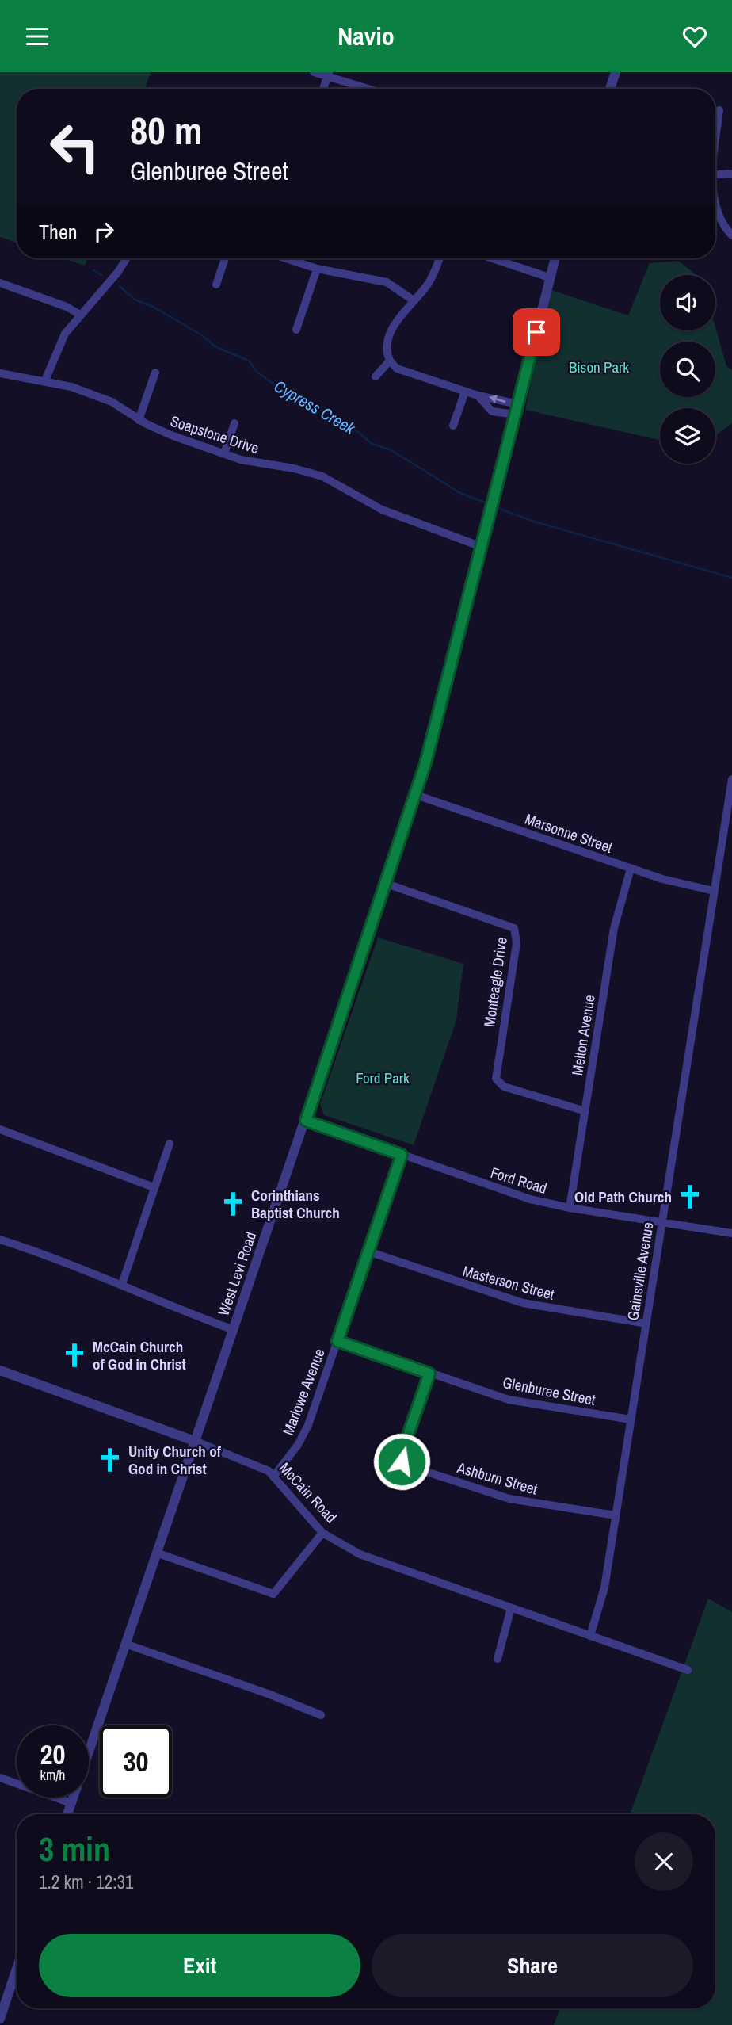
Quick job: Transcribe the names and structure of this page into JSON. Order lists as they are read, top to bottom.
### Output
{
  "streets": {
    "street": [
      "Soapstone Drive",
      "Marsonne Street",
      "Monteagle Drive",
      "Melton Avenue",
      "Ford Road",
      "Gainsville Avenue",
      "West Levi Road",
      "Masterson Street",
      "Glenburee Street",
      "Marlowe Avenue",
      "Ashburn Street",
      "McCain Road"
    ]
  },
  "crossings": [
    ["Soapstone Drive", "West Levi Road"],
    ["Marsonne Street", "Melton Avenue"],
    ["Marsonne Street", "Gainsville Avenue"],
    ["Marsonne Street", "West Levi Road"],
    ["Monteagle Drive", "Melton Avenue"],
    ["Monteagle Drive", "West Levi Road"],
    ["Melton Avenue", "Ford Road"],
    ["Ford Road", "Gainsville Avenue"],
    ["Ford Road", "West Levi Road"],
    ["Ford Road", "Marlowe Avenue"],
    ["Gainsville Avenue", "Masterson Street"],
    ["Gainsville Avenue", "Glenburee Street"],
    ["Gainsville Avenue", "Ashburn Street"],
    ["Gainsville Avenue", "McCain Road"],
    ["West Levi Road", "McCain Road"],
    ["Masterson Street", "Marlowe Avenue"],
    ["Glenburee Street", "Marlowe Avenue"],
    ["Glenburee Street", "Ashburn Street"],
    ["Marlowe Avenue", "McCain Road"]
  ],
  "water": ["Cypress Creek"],
  "parks": ["Bison Park", "Ford Park"],
  "places": {
    "church": [
      "Old Path Church",
      "Corinthians Baptist Church",
      "McCain Church of God in Christ",
      "Unity Church of God in Christ"
    ]
  },
  "page": {
    "header": "Navio",
    "turn": ["80 m", "Glenburee Street"],
    "then": "Then",
    "speed": "20 km/h",
    "limit": "30",
    "heading": ["3 min", "1.2 km · 12:31"],
    "buttons": ["Exit", "Share"]
  }
}
